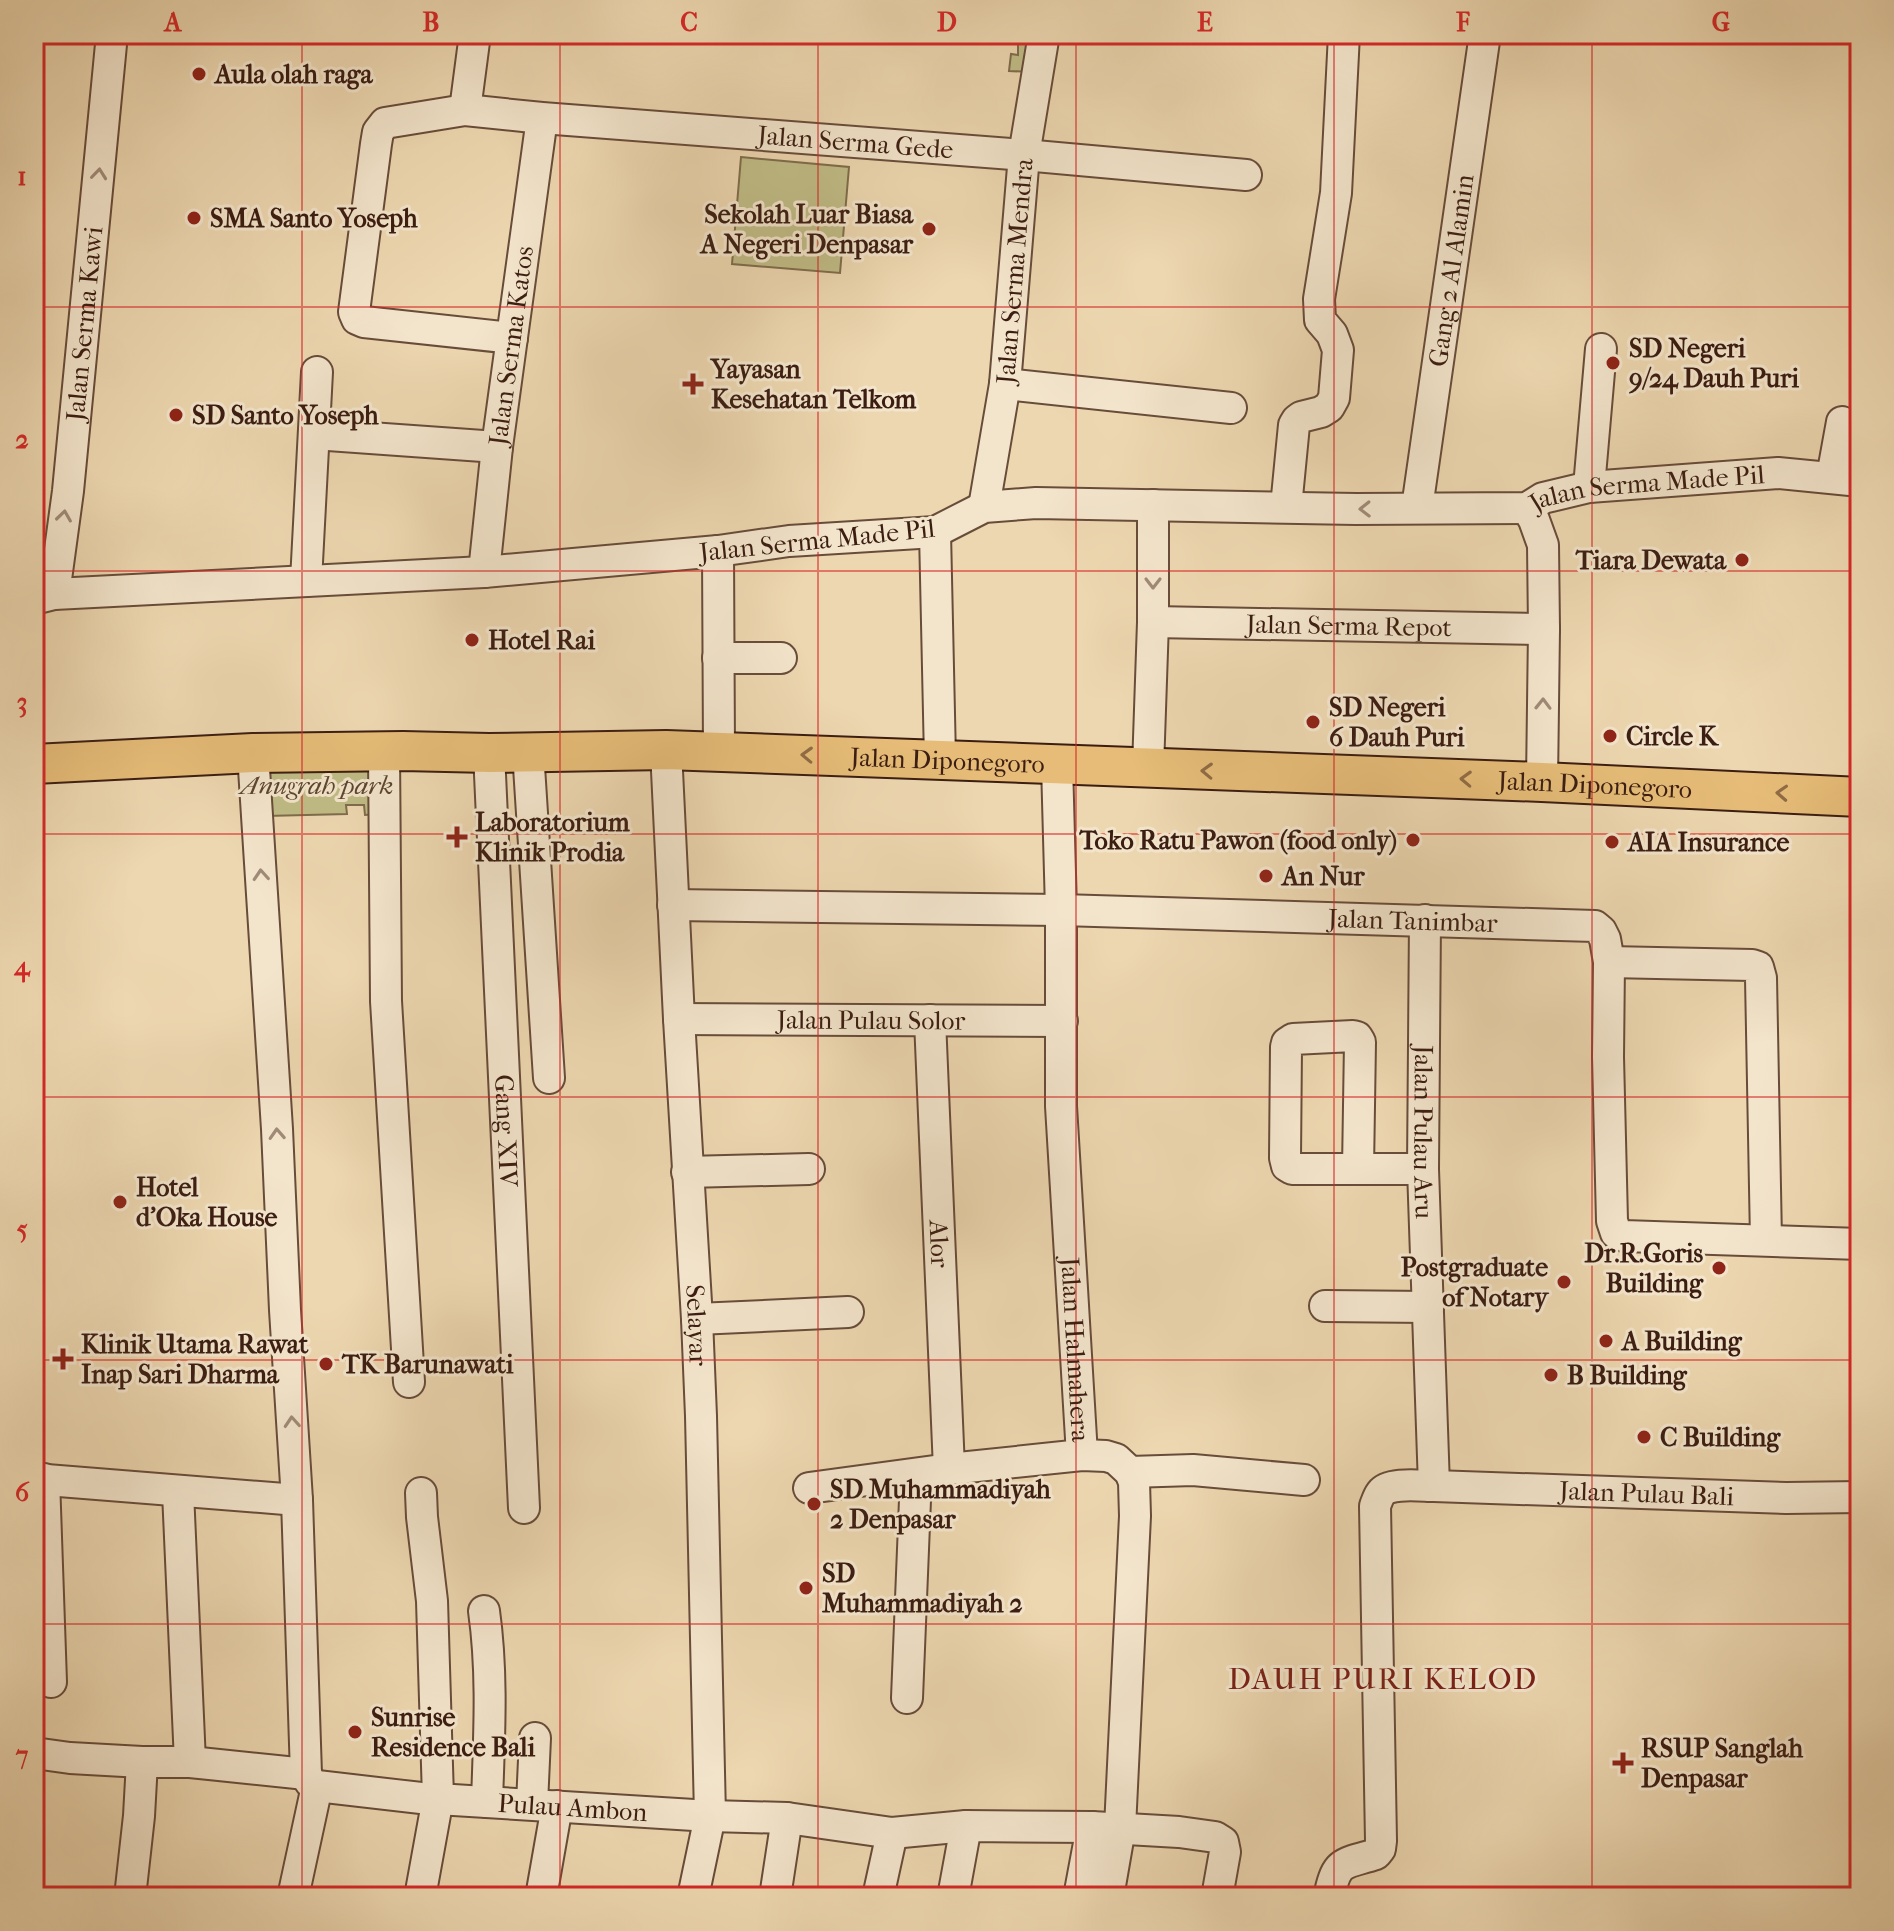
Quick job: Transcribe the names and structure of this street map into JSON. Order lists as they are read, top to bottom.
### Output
{
  "streets": {
    "main road": ["Jalan Diponegoro"],
    "street": [
      "Jalan Serma Gede",
      "Jalan Serma Mendra",
      "Gang 2 Al Alamin",
      "Jalan Serma Kawi",
      "Jalan Serma Katos",
      "Jalan Serma Made Pil",
      "Jalan Serma Repot",
      "Jalan Tanimbar",
      "Jalan Pulau Solor",
      "Gang XIV",
      "Jalan Pulau Aru",
      "Alor",
      "Selayar",
      "Jalan Halmahera",
      "Jalan Pulau Bali",
      "Pulau Ambon"
    ]
  },
  "crossings": [
    ["Jalan Serma Gede", "Jalan Serma Mendra"],
    ["Jalan Serma Gede", "Jalan Serma Katos"],
    ["Jalan Serma Mendra", "Jalan Serma Made Pil"],
    ["Gang 2 Al Alamin", "Jalan Serma Made Pil"],
    ["Jalan Serma Kawi", "Jalan Serma Made Pil"],
    ["Jalan Serma Katos", "Jalan Serma Made Pil"],
    ["Jalan Diponegoro", "Gang XIV"],
    ["Jalan Diponegoro", "Selayar"],
    ["Jalan Diponegoro", "Jalan Halmahera"],
    ["Jalan Tanimbar", "Jalan Pulau Aru"],
    ["Jalan Tanimbar", "Selayar"],
    ["Jalan Tanimbar", "Jalan Halmahera"],
    ["Jalan Pulau Solor", "Alor"],
    ["Jalan Pulau Solor", "Selayar"],
    ["Jalan Pulau Solor", "Jalan Halmahera"],
    ["Jalan Pulau Aru", "Jalan Pulau Bali"],
    ["Selayar", "Pulau Ambon"]
  ],
  "one_way": ["Jalan Diponegoro"],
  "districts": ["DAUH PURI KELOD"],
  "parks": ["Anugrah park"],
  "places": {
    "other": [
      "Aula olah raga",
      "SMA Santo Yoseph",
      "Sekolah Luar Biasa A Negeri Denpasar",
      "SD Negeri 9/24 Dauh Puri",
      "SD Santo Yoseph",
      "Tiara Dewata",
      "Hotel Rai",
      "SD Negeri 6 Dauh Puri",
      "Circle K",
      "Toko Ratu Pawon (food only)",
      "AIA Insurance",
      "An Nur",
      "Hotel d'Oka House",
      "Dr.R.Goris Building",
      "Postgraduate of Notary",
      "A Building",
      "TK Barunawati",
      "B Building",
      "C Building",
      "SD Muhammadiyah 2 Denpasar",
      "SD Muhammadiyah 2",
      "Sunrise Residence Bali"
    ],
    "health": [
      "Yayasan Kesehatan Telkom",
      "Laboratorium Klinik Prodia",
      "Klinik Utama Rawat Inap Sari Dharma",
      "RSUP Sanglah Denpasar"
    ]
  },
  "grid": {
    "columns": [
      "A",
      "B",
      "C",
      "D",
      "E",
      "F",
      "G"
    ],
    "rows": [
      "1",
      "2",
      "3",
      "4",
      "5",
      "6",
      "7"
    ]
  }
}
